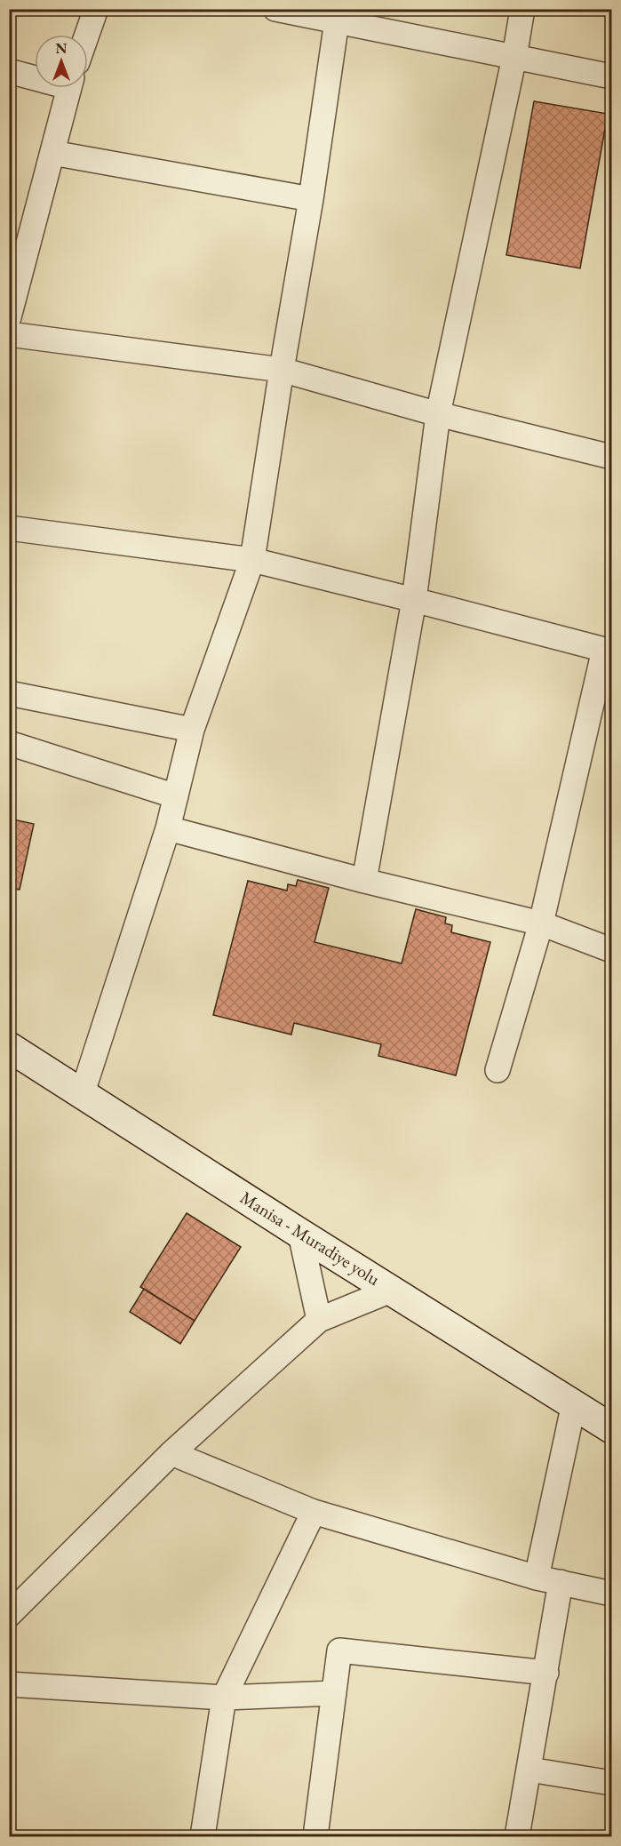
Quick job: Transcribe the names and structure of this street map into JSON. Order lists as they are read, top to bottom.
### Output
{
  "streets": {
    "main road": ["Manisa - Muradiye yolu"]
  },
  "north": "top"
}
